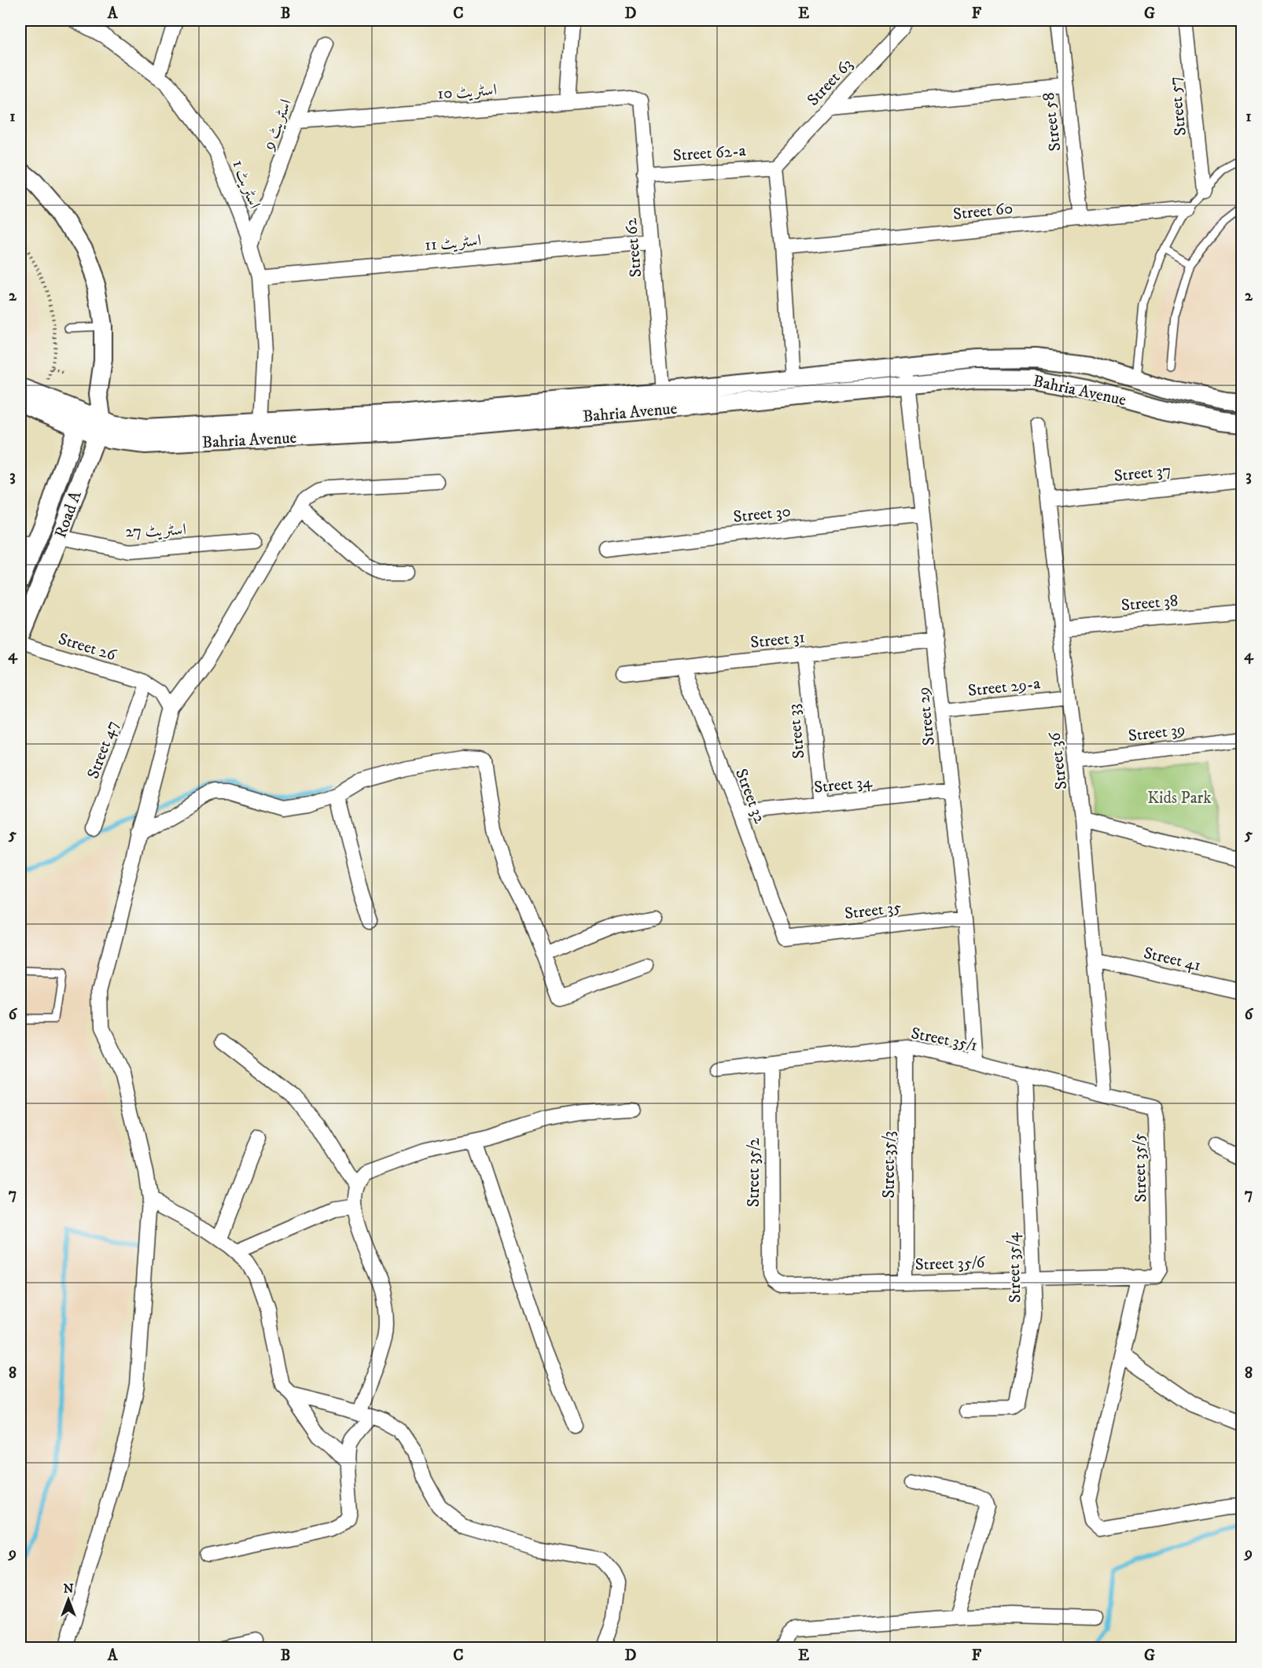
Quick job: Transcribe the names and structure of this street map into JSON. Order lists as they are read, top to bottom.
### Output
{
  "streets": {
    "street": [
      "Street 63",
      "اسٹریٹ 10",
      "Street 57",
      "Street 58",
      "اسٹریٹ 9",
      "Street 62-a",
      "اسٹریٹ 1",
      "Street 60",
      "اسٹریٹ 11",
      "Street 62",
      "Bahria Avenue",
      "Street 37",
      "Street 30",
      "Road A",
      "اسٹریٹ 27",
      "Street 38",
      "Street 31",
      "Street 26",
      "Street 29-a",
      "Street 29",
      "Street 33",
      "Street 39",
      "Street 47",
      "Street 36",
      "Street 34",
      "Street 32",
      "Street 35",
      "Street 41",
      "Street 35/1",
      "Street 35/3",
      "Street 35/5",
      "Street 35/2",
      "Street 35/6",
      "Street 35/4"
    ]
  },
  "crossings": [
    ["Street 63", "Street 62-a"],
    ["اسٹریٹ 10", "اسٹریٹ 9"],
    ["اسٹریٹ 10", "Street 62"],
    ["Street 58", "Street 60"],
    ["اسٹریٹ 9", "اسٹریٹ 1"],
    ["Street 62-a", "Street 62"],
    ["اسٹریٹ 1", "اسٹریٹ 11"],
    ["اسٹریٹ 1", "Bahria Avenue"],
    ["اسٹریٹ 11", "Street 62"],
    ["Street 62", "Bahria Avenue"],
    ["Bahria Avenue", "Road A"],
    ["Bahria Avenue", "Street 29"],
    ["Street 37", "Street 36"],
    ["Street 30", "Street 29"],
    ["Road A", "اسٹریٹ 27"],
    ["Street 38", "Street 36"],
    ["Street 31", "Street 29"],
    ["Street 31", "Street 33"],
    ["Street 31", "Street 32"],
    ["Street 26", "Street 47"],
    ["Street 29-a", "Street 29"],
    ["Street 29-a", "Street 36"],
    ["Street 29", "Street 34"],
    ["Street 29", "Street 35"],
    ["Street 29", "Street 35/1"],
    ["Street 33", "Street 34"],
    ["Street 39", "Street 36"],
    ["Street 36", "Street 41"],
    ["Street 36", "Street 35/1"],
    ["Street 36", "Street 35/5"],
    ["Street 34", "Street 32"],
    ["Street 32", "Street 35"],
    ["Street 35/1", "Street 35/3"],
    ["Street 35/1", "Street 35/5"],
    ["Street 35/1", "Street 35/2"],
    ["Street 35/1", "Street 35/4"],
    ["Street 35/3", "Street 35/6"],
    ["Street 35/5", "Street 35/6"],
    ["Street 35/2", "Street 35/6"],
    ["Street 35/6", "Street 35/4"]
  ],
  "parks": ["Kids Park"],
  "north": "top",
  "grid": {
    "columns": [
      "A",
      "B",
      "C",
      "D",
      "E",
      "F",
      "G"
    ],
    "rows": [
      "1",
      "2",
      "3",
      "4",
      "5",
      "6",
      "7",
      "8",
      "9"
    ]
  }
}
